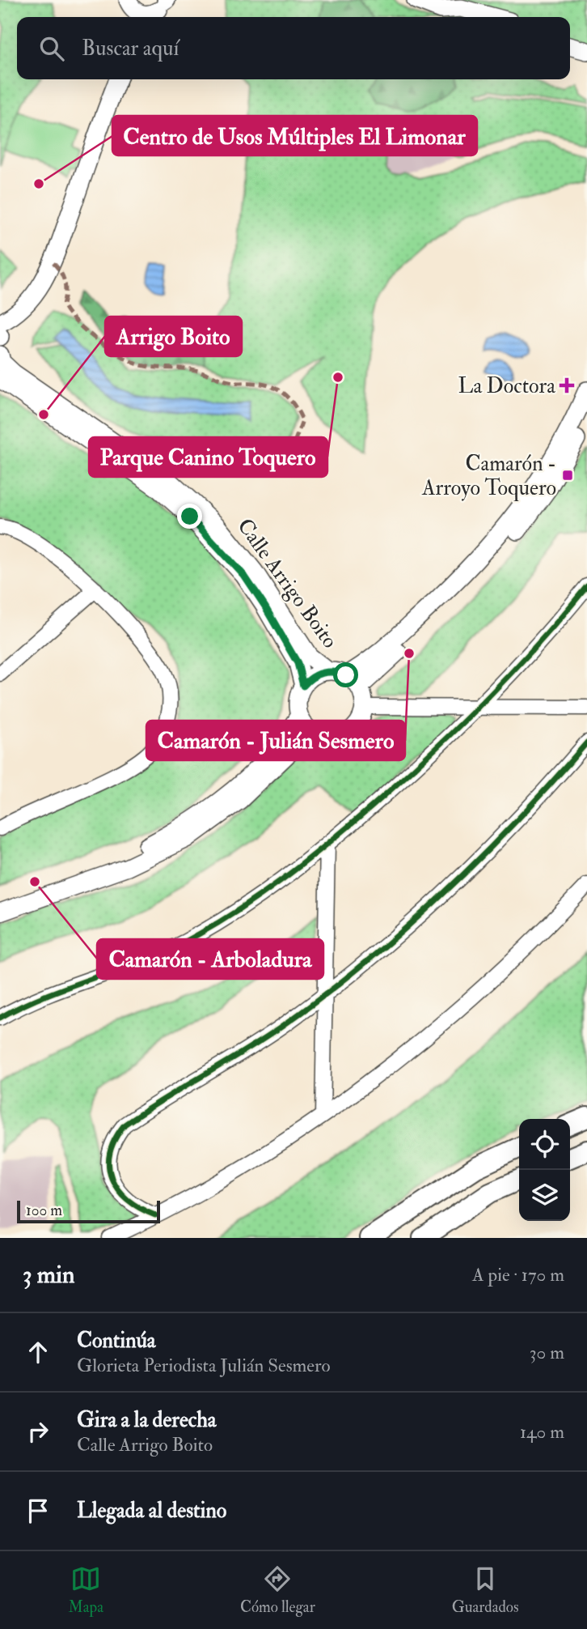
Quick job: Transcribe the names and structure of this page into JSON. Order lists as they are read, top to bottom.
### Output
{
  "streets": {
    "main road": ["Calle Arrigo Boito"]
  },
  "places": {
    "other": [
      "Centro de Usos Múltiples El Limonar",
      "Parque Canino Toquero",
      "Arrigo Boito",
      "Camarón - Julián Sesmero",
      "Camarón - Arboladura"
    ],
    "health": ["La Doctora"],
    "transit": ["Camarón - Arroyo Toquero"]
  },
  "scale_bar": "100 m",
  "page": {
    "search": "Buscar aquí",
    "scale": "100 m",
    "heading": ["3 min", "A pie · 170 m"],
    "list": [
      ["Continúa", "Glorieta Periodista Julián Sesmero", "30 m"],
      ["Gira a la derecha", "Calle Arrigo Boito", "140 m"],
      "Llegada al destino"
    ],
    "nav": ["Mapa", "Cómo llegar", "Guardados"]
  }
}
